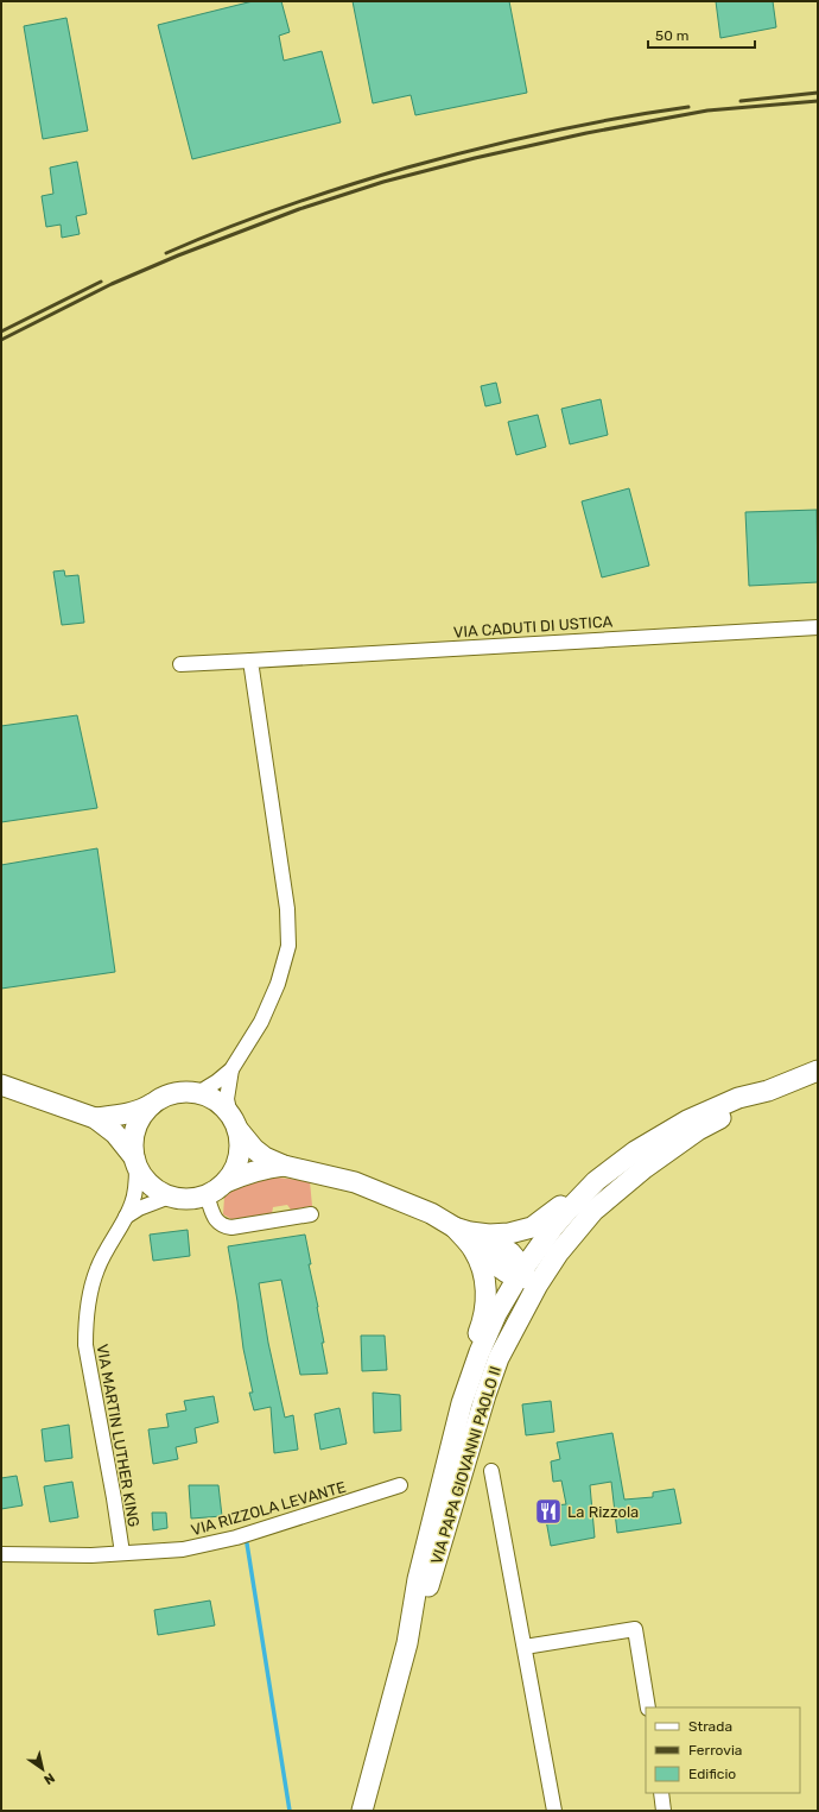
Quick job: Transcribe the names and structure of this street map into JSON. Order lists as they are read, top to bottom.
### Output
{
  "streets": {
    "main road": ["VIA PAPA GIOVANNI PAOLO II"],
    "street": ["VIA CADUTI DI USTICA", "VIA MARTIN LUTHER KING", "VIA RIZZOLA LEVANTE"]
  },
  "crossings": [
    ["VIA MARTIN LUTHER KING", "VIA RIZZOLA LEVANTE"]
  ],
  "places": {
    "restaurant": ["La Rizzola"]
  },
  "legend": ["Strada", "Ferrovia", "Edificio"],
  "scale_bar": "50 m",
  "north": "bottom right"
}
